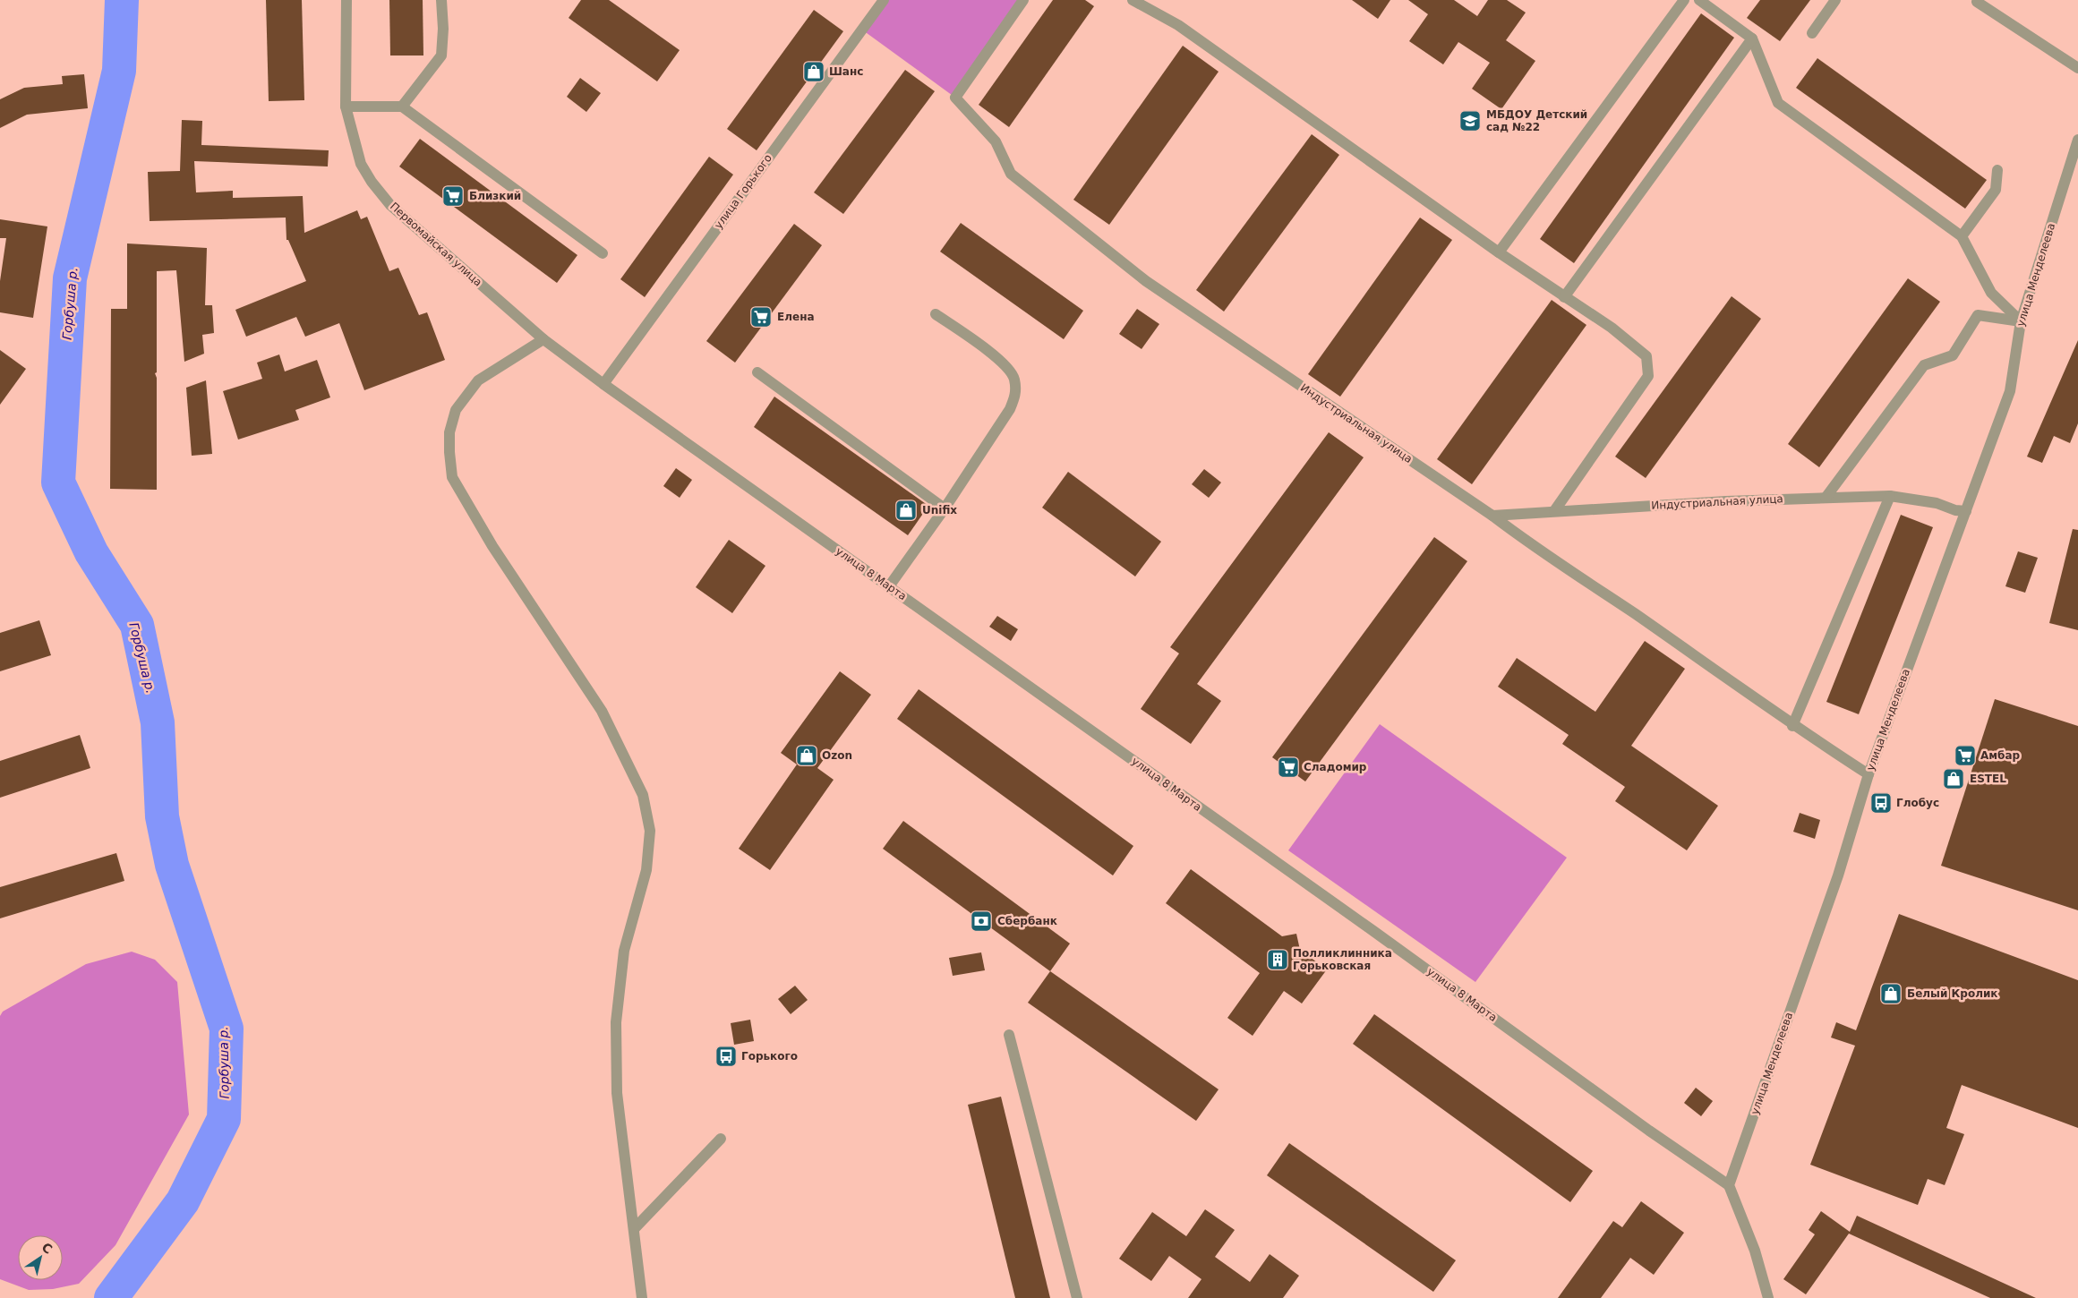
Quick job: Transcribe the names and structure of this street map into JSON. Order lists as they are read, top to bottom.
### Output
{
  "streets": {
    "street": [
      "улица Горького",
      "Первомайская улица",
      "улица Менделеева",
      "Индустриальная улица",
      "улица 8 Марта"
    ]
  },
  "crossings": [
    ["улица Горького", "Первомайская улица"],
    ["улица Горького", "улица 8 Марта"],
    ["Первомайская улица", "улица 8 Марта"],
    ["улица Менделеева", "Индустриальная улица"],
    ["улица Менделеева", "улица 8 Марта"]
  ],
  "water": ["Горбуша р."],
  "places": {
    "shop": [
      "Шанс",
      "Unifix",
      "Ozon",
      "ESTEL",
      "Белый Кролик"
    ],
    "school or university": ["МБДОУ Детский сад №22"],
    "supermarket": [
      "Близкий",
      "Елена",
      "Амбар",
      "Сладомир"
    ],
    "bus stop": ["Глобус", "Горького"],
    "bank": ["Сбербанк"],
    "building": ["Полликлинника Горьковская"]
  },
  "north": "top right"
}
